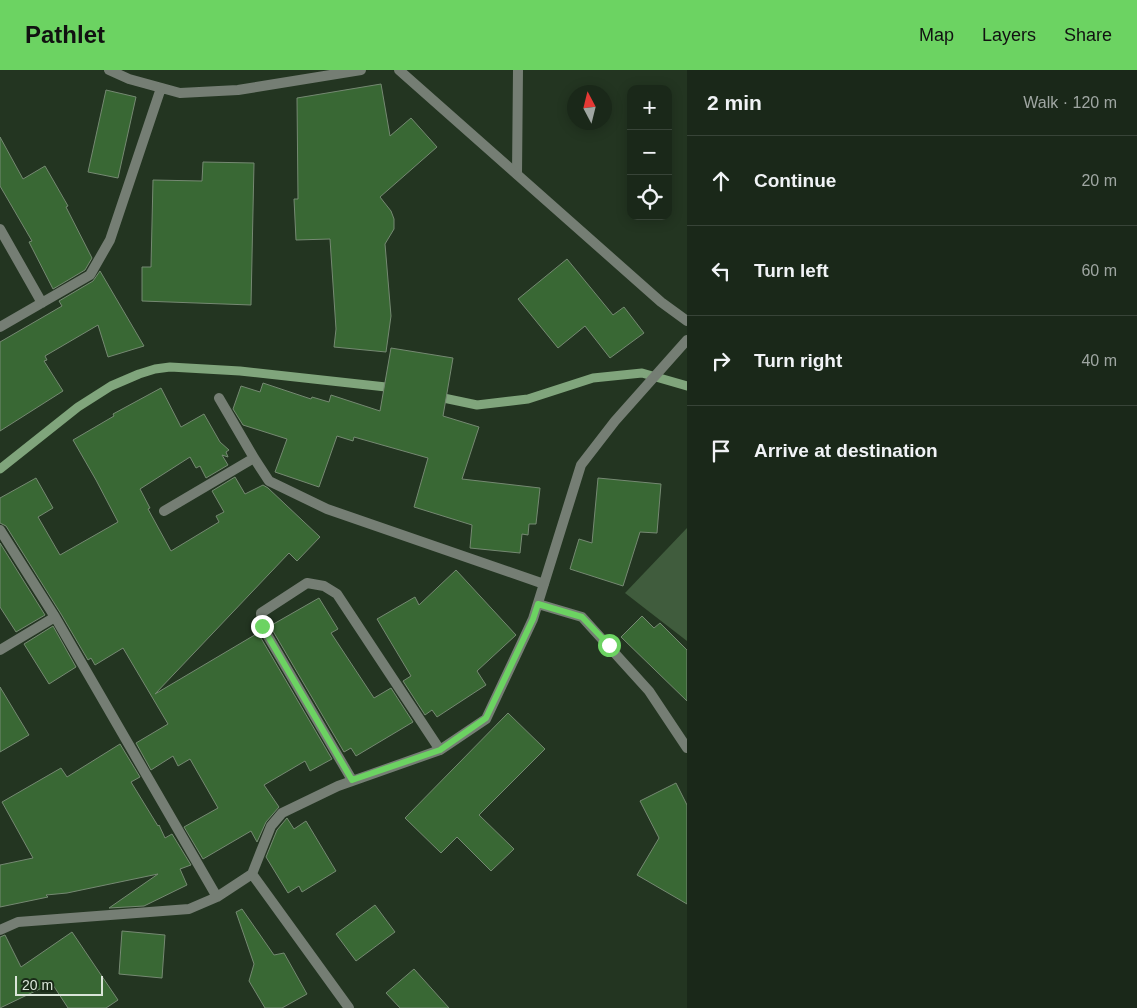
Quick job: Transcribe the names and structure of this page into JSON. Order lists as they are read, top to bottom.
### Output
{
  "scale_bar": "20 m",
  "north": "top",
  "page": {
    "header": "Pathlet",
    "nav": ["Map", "Layers", "Share"],
    "heading": ["2 min", "Walk · 120 m"],
    "map_buttons": ["+", "−"],
    "list": [
      ["Continue", "20 m"],
      ["Turn left", "60 m"],
      ["Turn right", "40 m"],
      "Arrive at destination"
    ],
    "scale": "20 m"
  }
}
